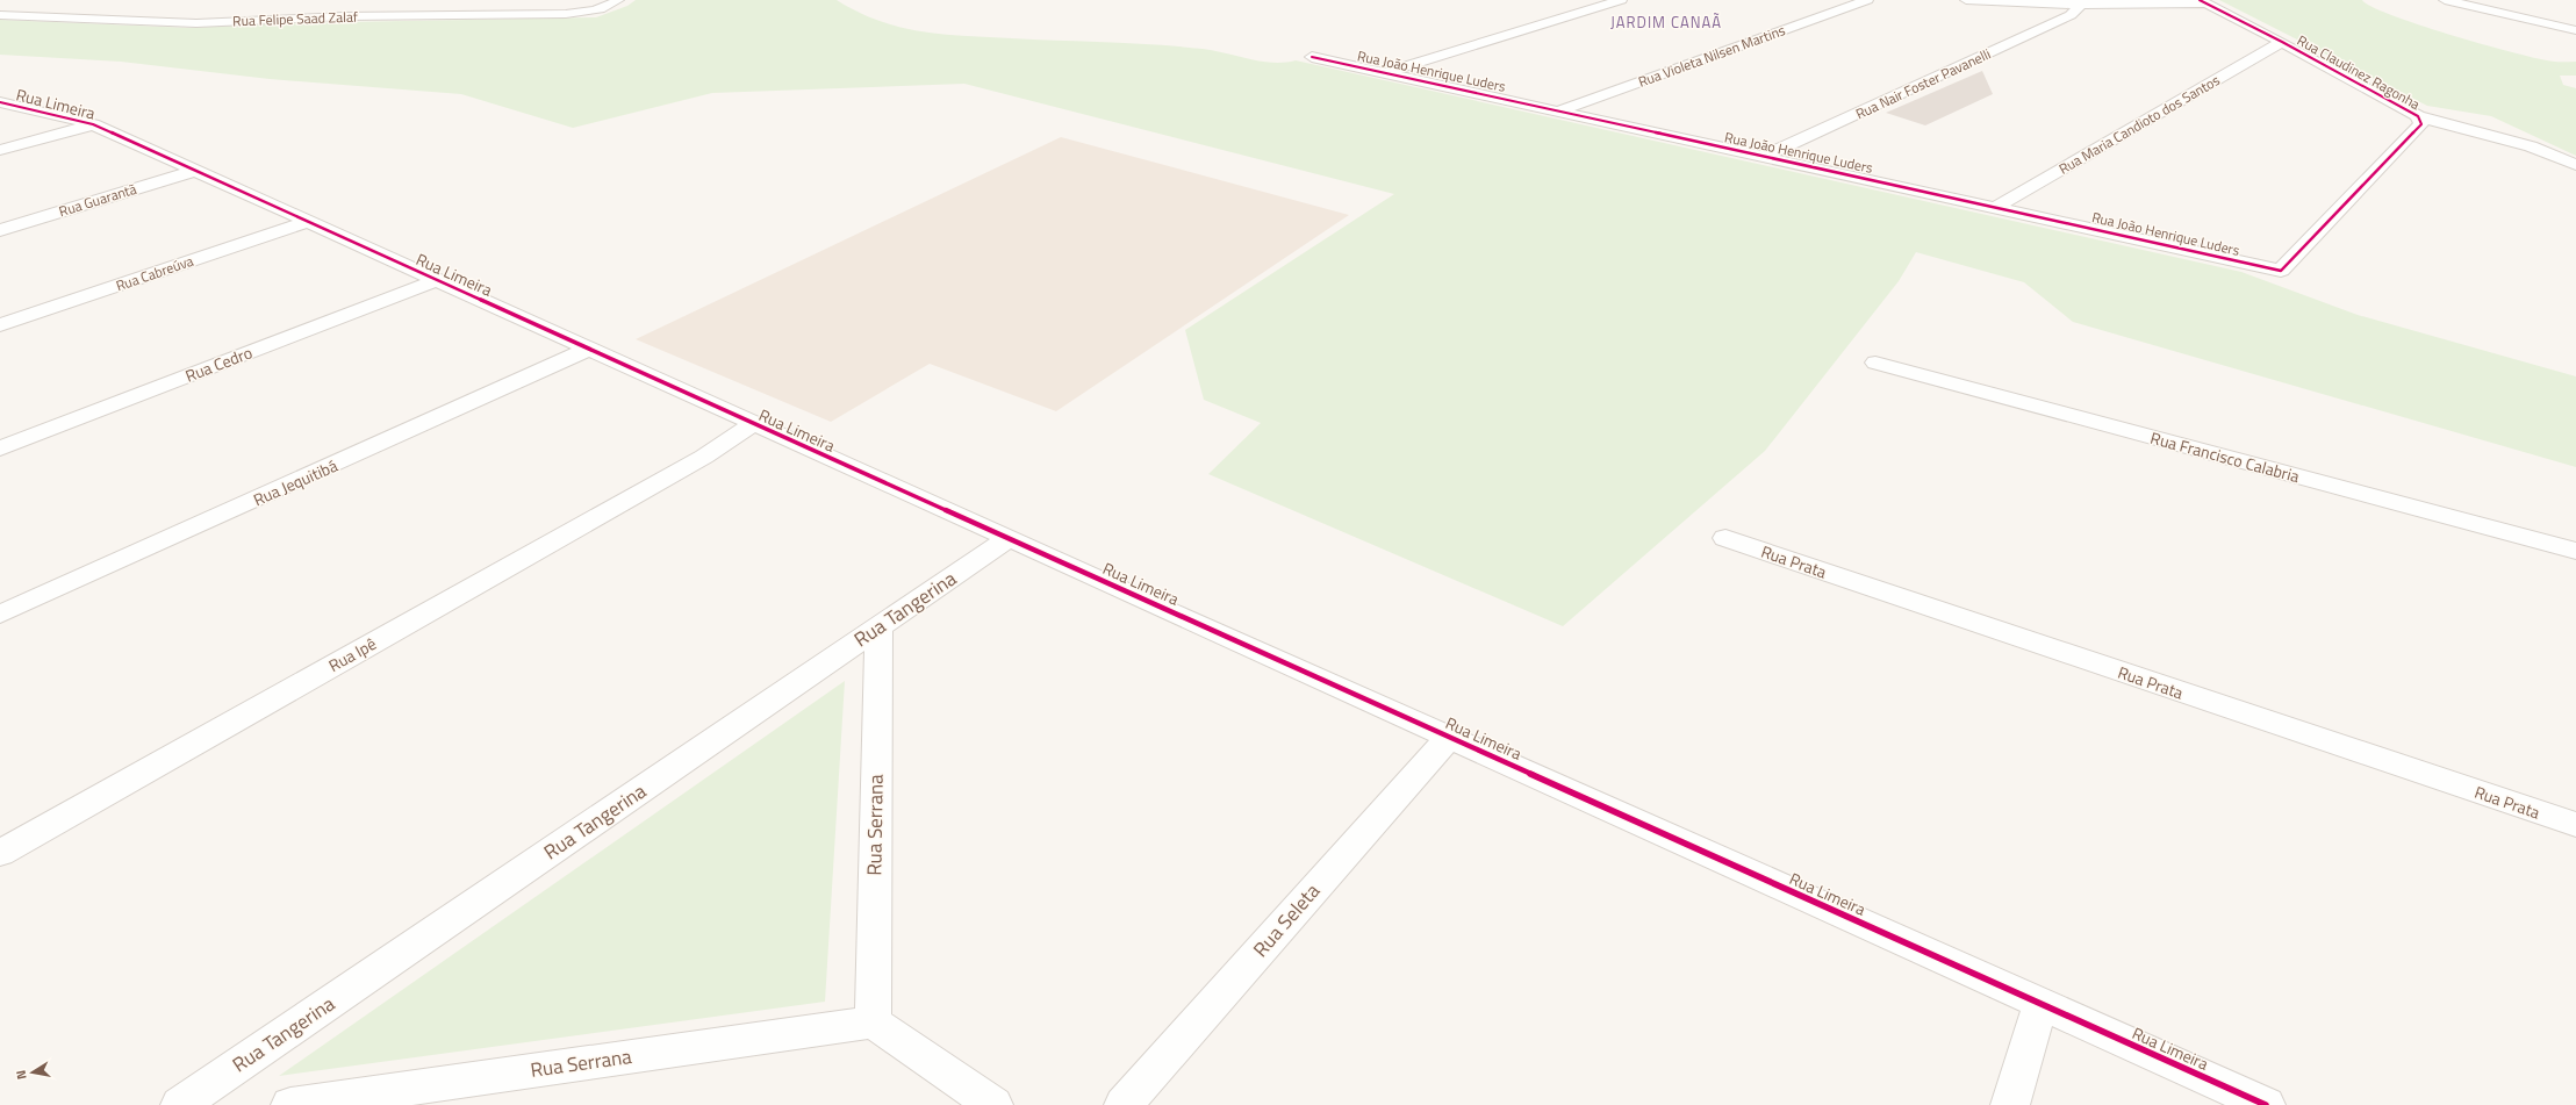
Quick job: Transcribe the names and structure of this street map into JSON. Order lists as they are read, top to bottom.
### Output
{
  "streets": {
    "street": [
      "Rua Felipe Saad Zalaf",
      "Rua Violeta Nilsen Martins",
      "Rua João Henrique Luders",
      "Rua Claudinez Ragonha",
      "Rua Nair Foster Pavanelli",
      "Rua Limeira",
      "Rua Maria Candioto dos Santos",
      "Rua Guarantã",
      "Rua Cabreúva",
      "Rua Cedro",
      "Rua Francisco Calabria",
      "Rua Jequitibá",
      "Rua Prata",
      "Rua Tangerina",
      "Rua Ipê",
      "Rua Serrana",
      "Rua Seleta"
    ]
  },
  "crossings": [
    ["Rua Violeta Nilsen Martins", "Rua João Henrique Luders"],
    ["Rua João Henrique Luders", "Rua Claudinez Ragonha"],
    ["Rua João Henrique Luders", "Rua Nair Foster Pavanelli"],
    ["Rua João Henrique Luders", "Rua Maria Candioto dos Santos"],
    ["Rua Claudinez Ragonha", "Rua Maria Candioto dos Santos"],
    ["Rua Limeira", "Rua Guarantã"],
    ["Rua Limeira", "Rua Cabreúva"],
    ["Rua Limeira", "Rua Cedro"],
    ["Rua Limeira", "Rua Jequitibá"],
    ["Rua Limeira", "Rua Tangerina"],
    ["Rua Limeira", "Rua Ipê"],
    ["Rua Limeira", "Rua Seleta"],
    ["Rua Tangerina", "Rua Serrana"]
  ],
  "districts": ["JARDIM CANAÃ"],
  "north": "left"
}
